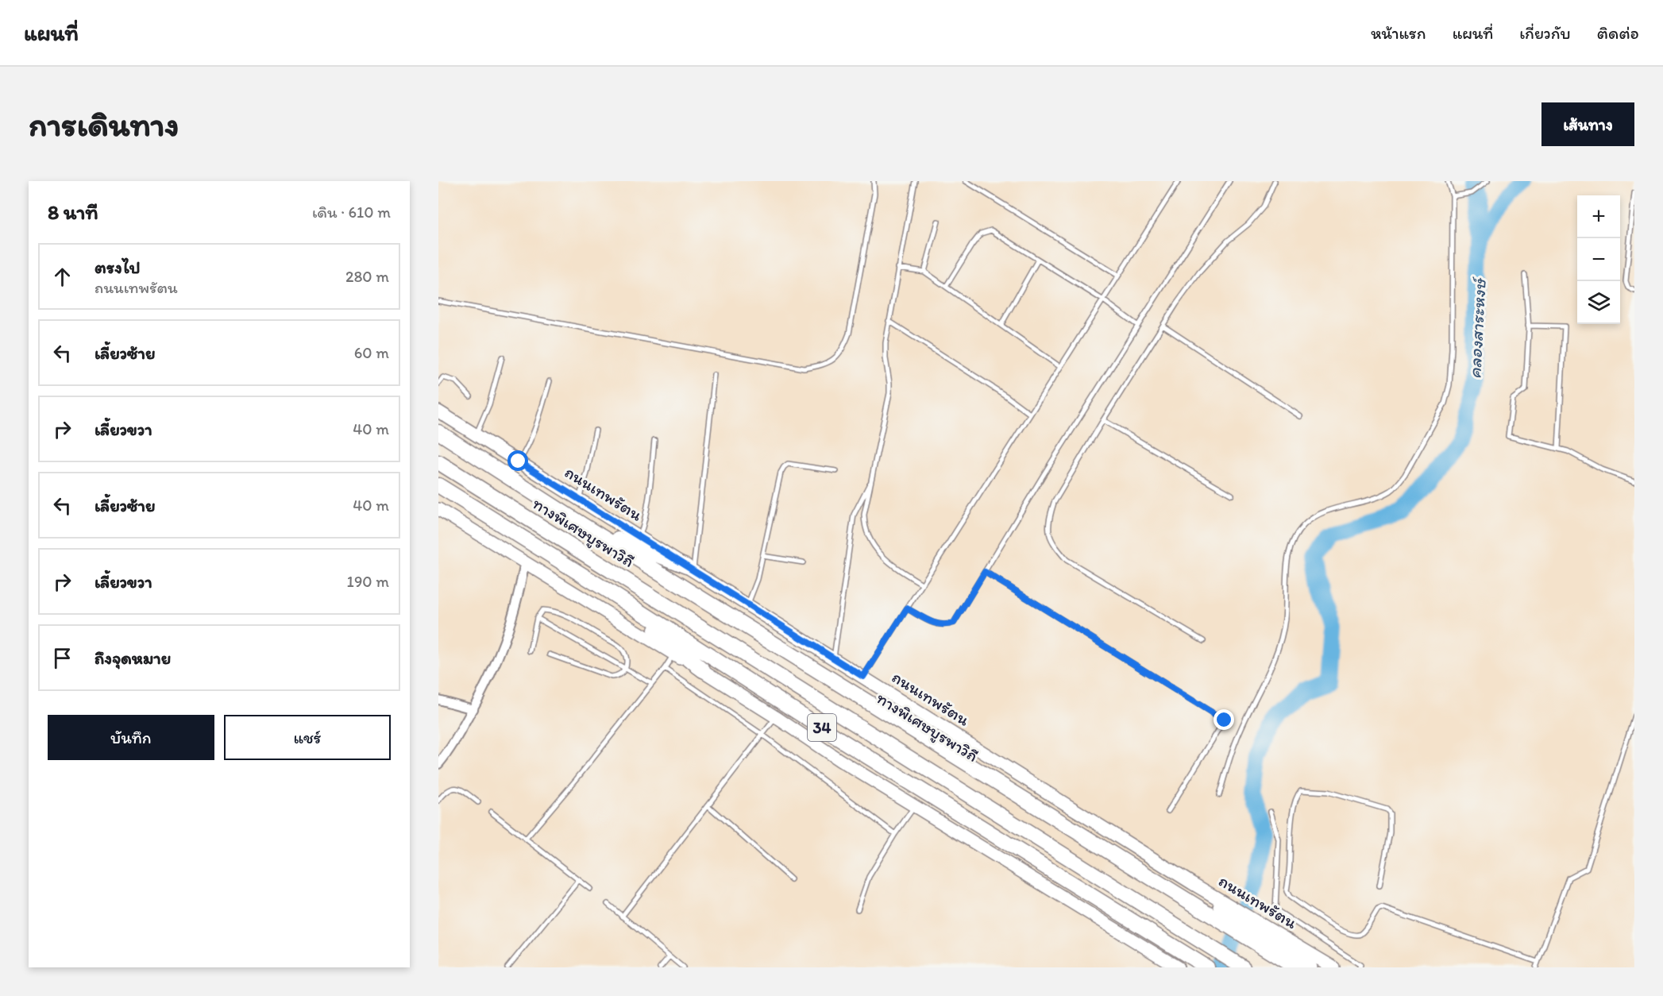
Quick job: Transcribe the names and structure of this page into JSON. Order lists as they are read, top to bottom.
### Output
{
  "streets": {
    "highway": ["ถนนเทพรัตน", "ทางพิเศษบูรพาวิถี", "34"]
  },
  "water": ["คลองสาระหงษ์"],
  "page": {
    "header": "แผนที่",
    "nav": [
      "หน้าแรก",
      "แผนที่",
      "เกี่ยวกับ",
      "ติดต่อ"
    ],
    "buttons": [
      "เส้นทาง",
      ["บันทึก", "แชร์"]
    ],
    "title": "การเดินทาง",
    "heading": ["8 นาที", "เดิน · 610 m"],
    "map_buttons": ["+", "−"],
    "list": [
      ["ตรงไป", "ถนนเทพรัตน", "280 m"],
      ["เลี้ยวซ้าย", "60 m"],
      ["เลี้ยวขวา", "40 m"],
      ["เลี้ยวซ้าย", "40 m"],
      ["เลี้ยวขวา", "190 m"],
      "ถึงจุดหมาย"
    ]
  }
}
